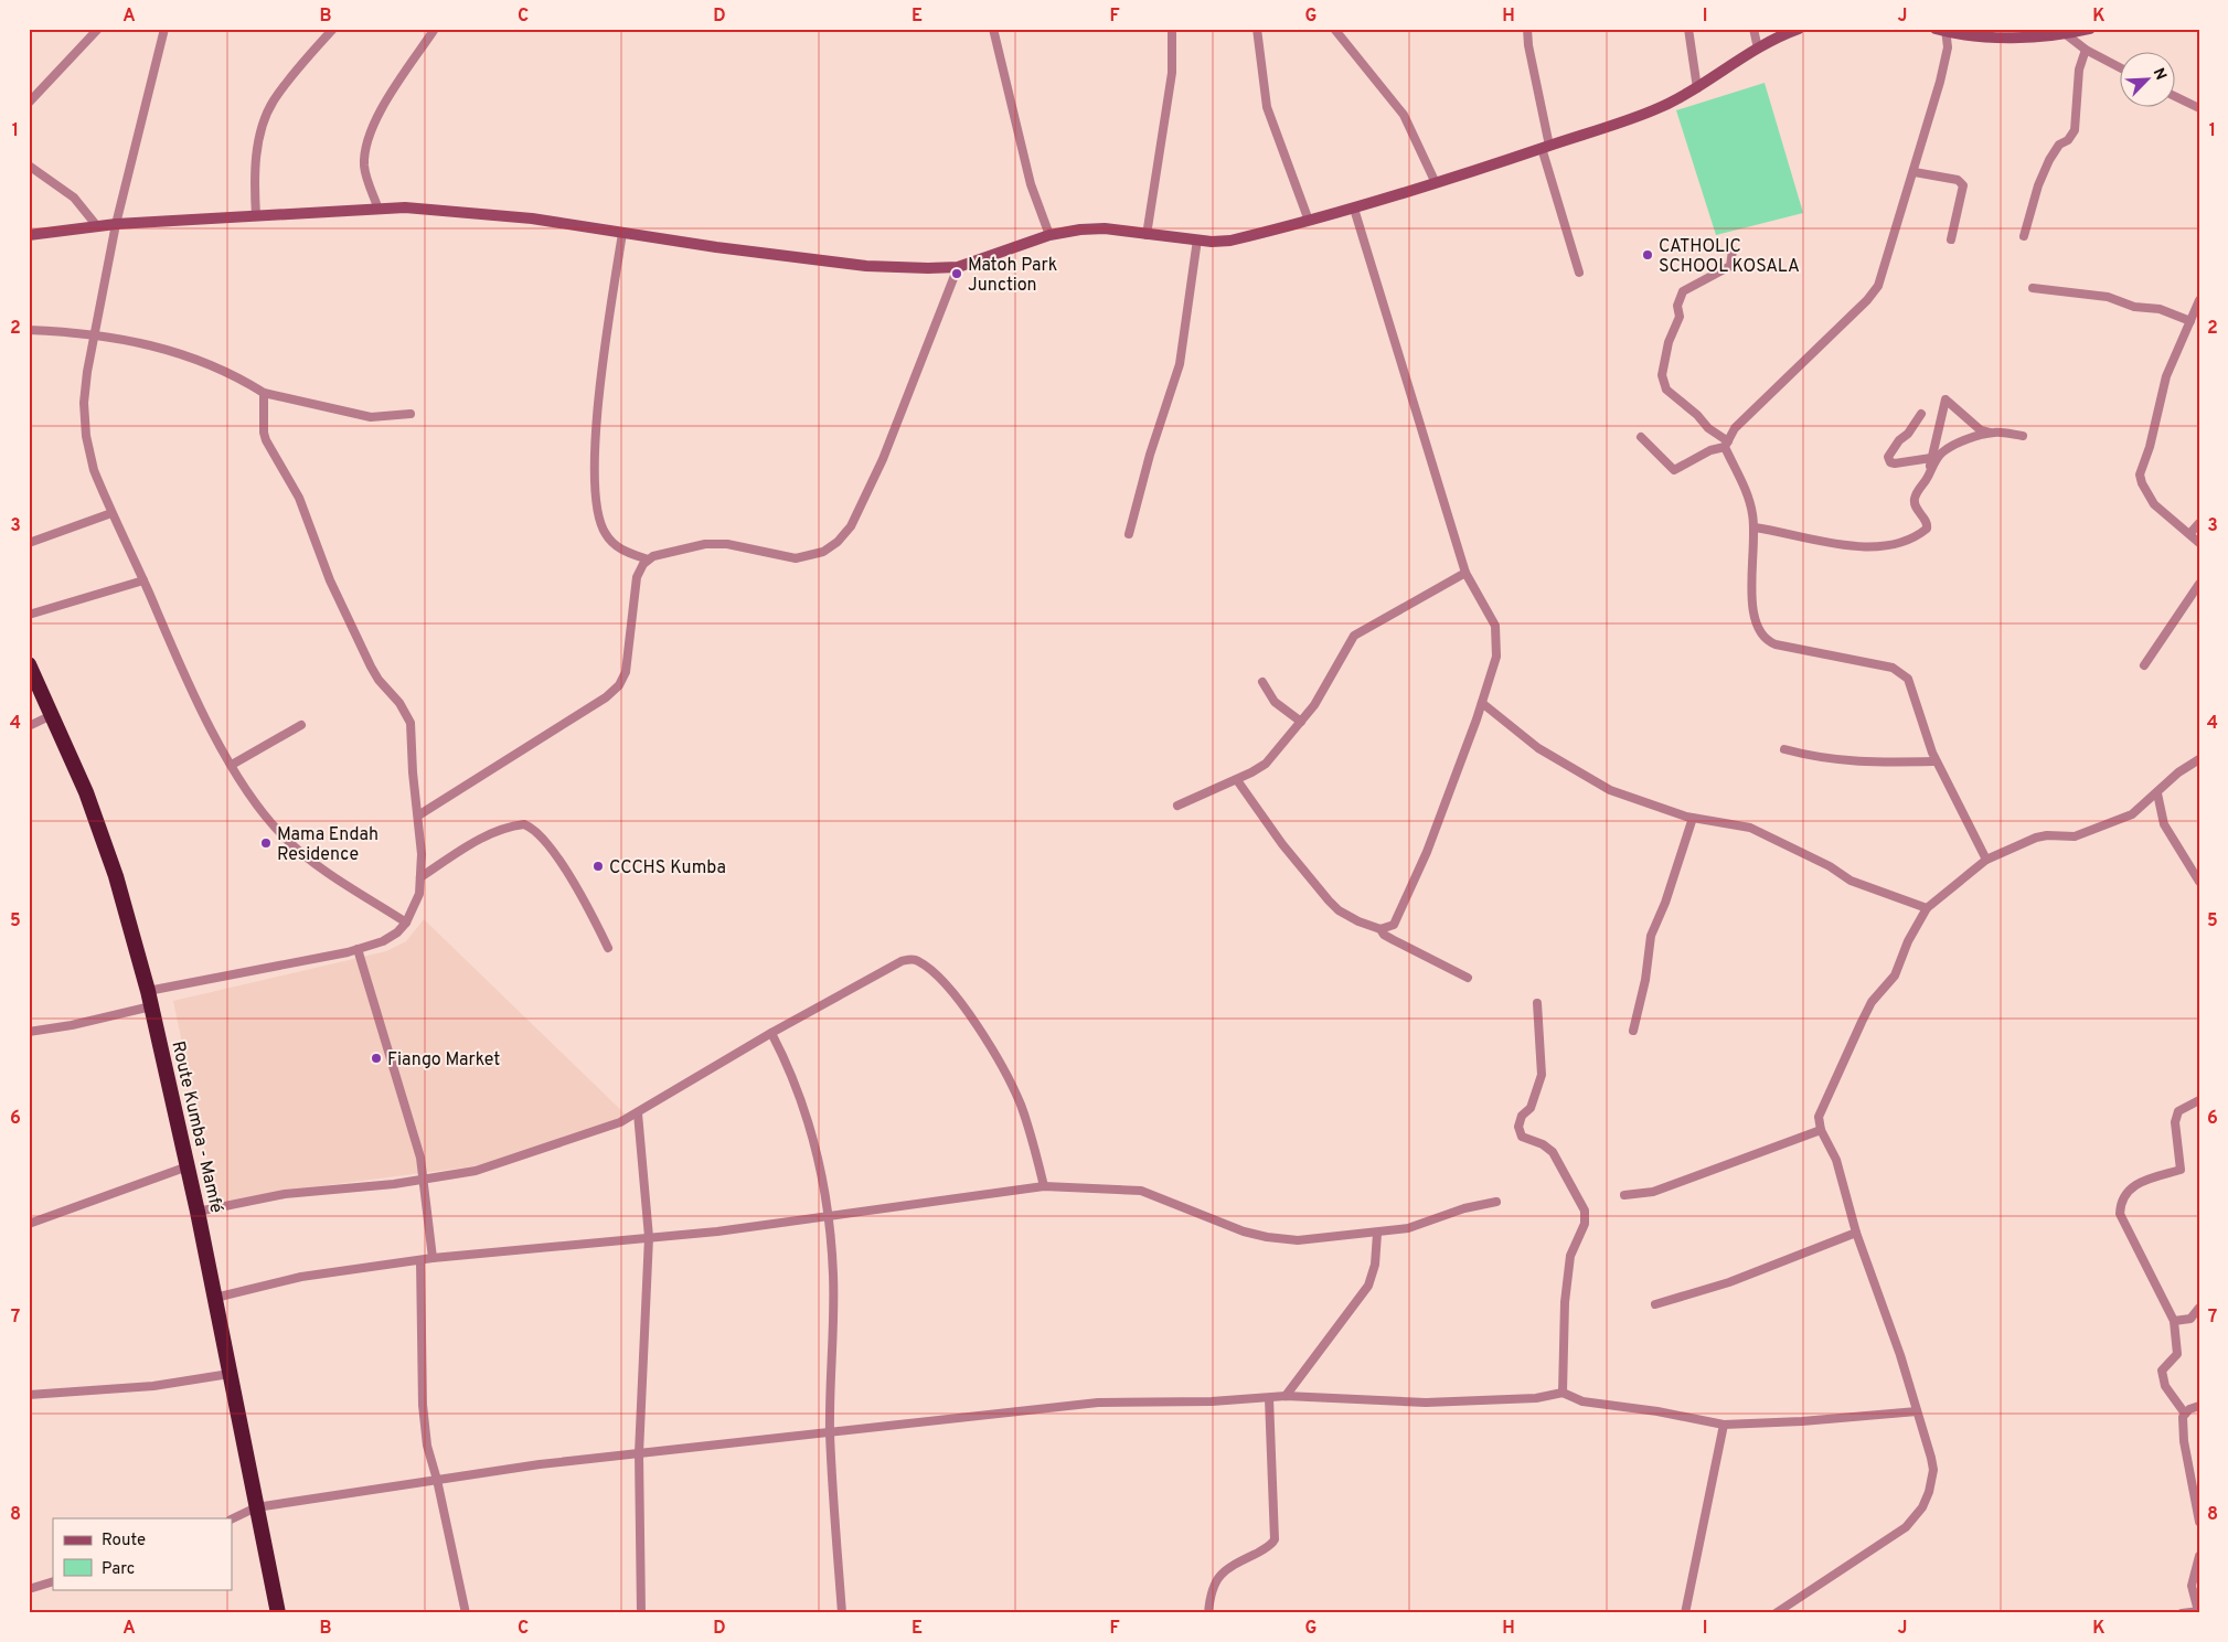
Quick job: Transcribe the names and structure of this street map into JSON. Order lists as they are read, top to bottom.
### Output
{
  "streets": {
    "highway": ["Route Kumba - Mamfé"]
  },
  "places": [
    "CATHOLIC SCHOOL KOSALA",
    "Matoh Park Junction",
    "Mama Endah Residence",
    "CCCHS Kumba",
    "Fiango Market"
  ],
  "legend": ["Route", "Parc"],
  "north": "top right",
  "grid": {
    "columns": [
      "A",
      "B",
      "C",
      "D",
      "E",
      "F",
      "G",
      "H",
      "I",
      "J",
      "K"
    ],
    "rows": [
      "1",
      "2",
      "3",
      "4",
      "5",
      "6",
      "7",
      "8"
    ]
  }
}
